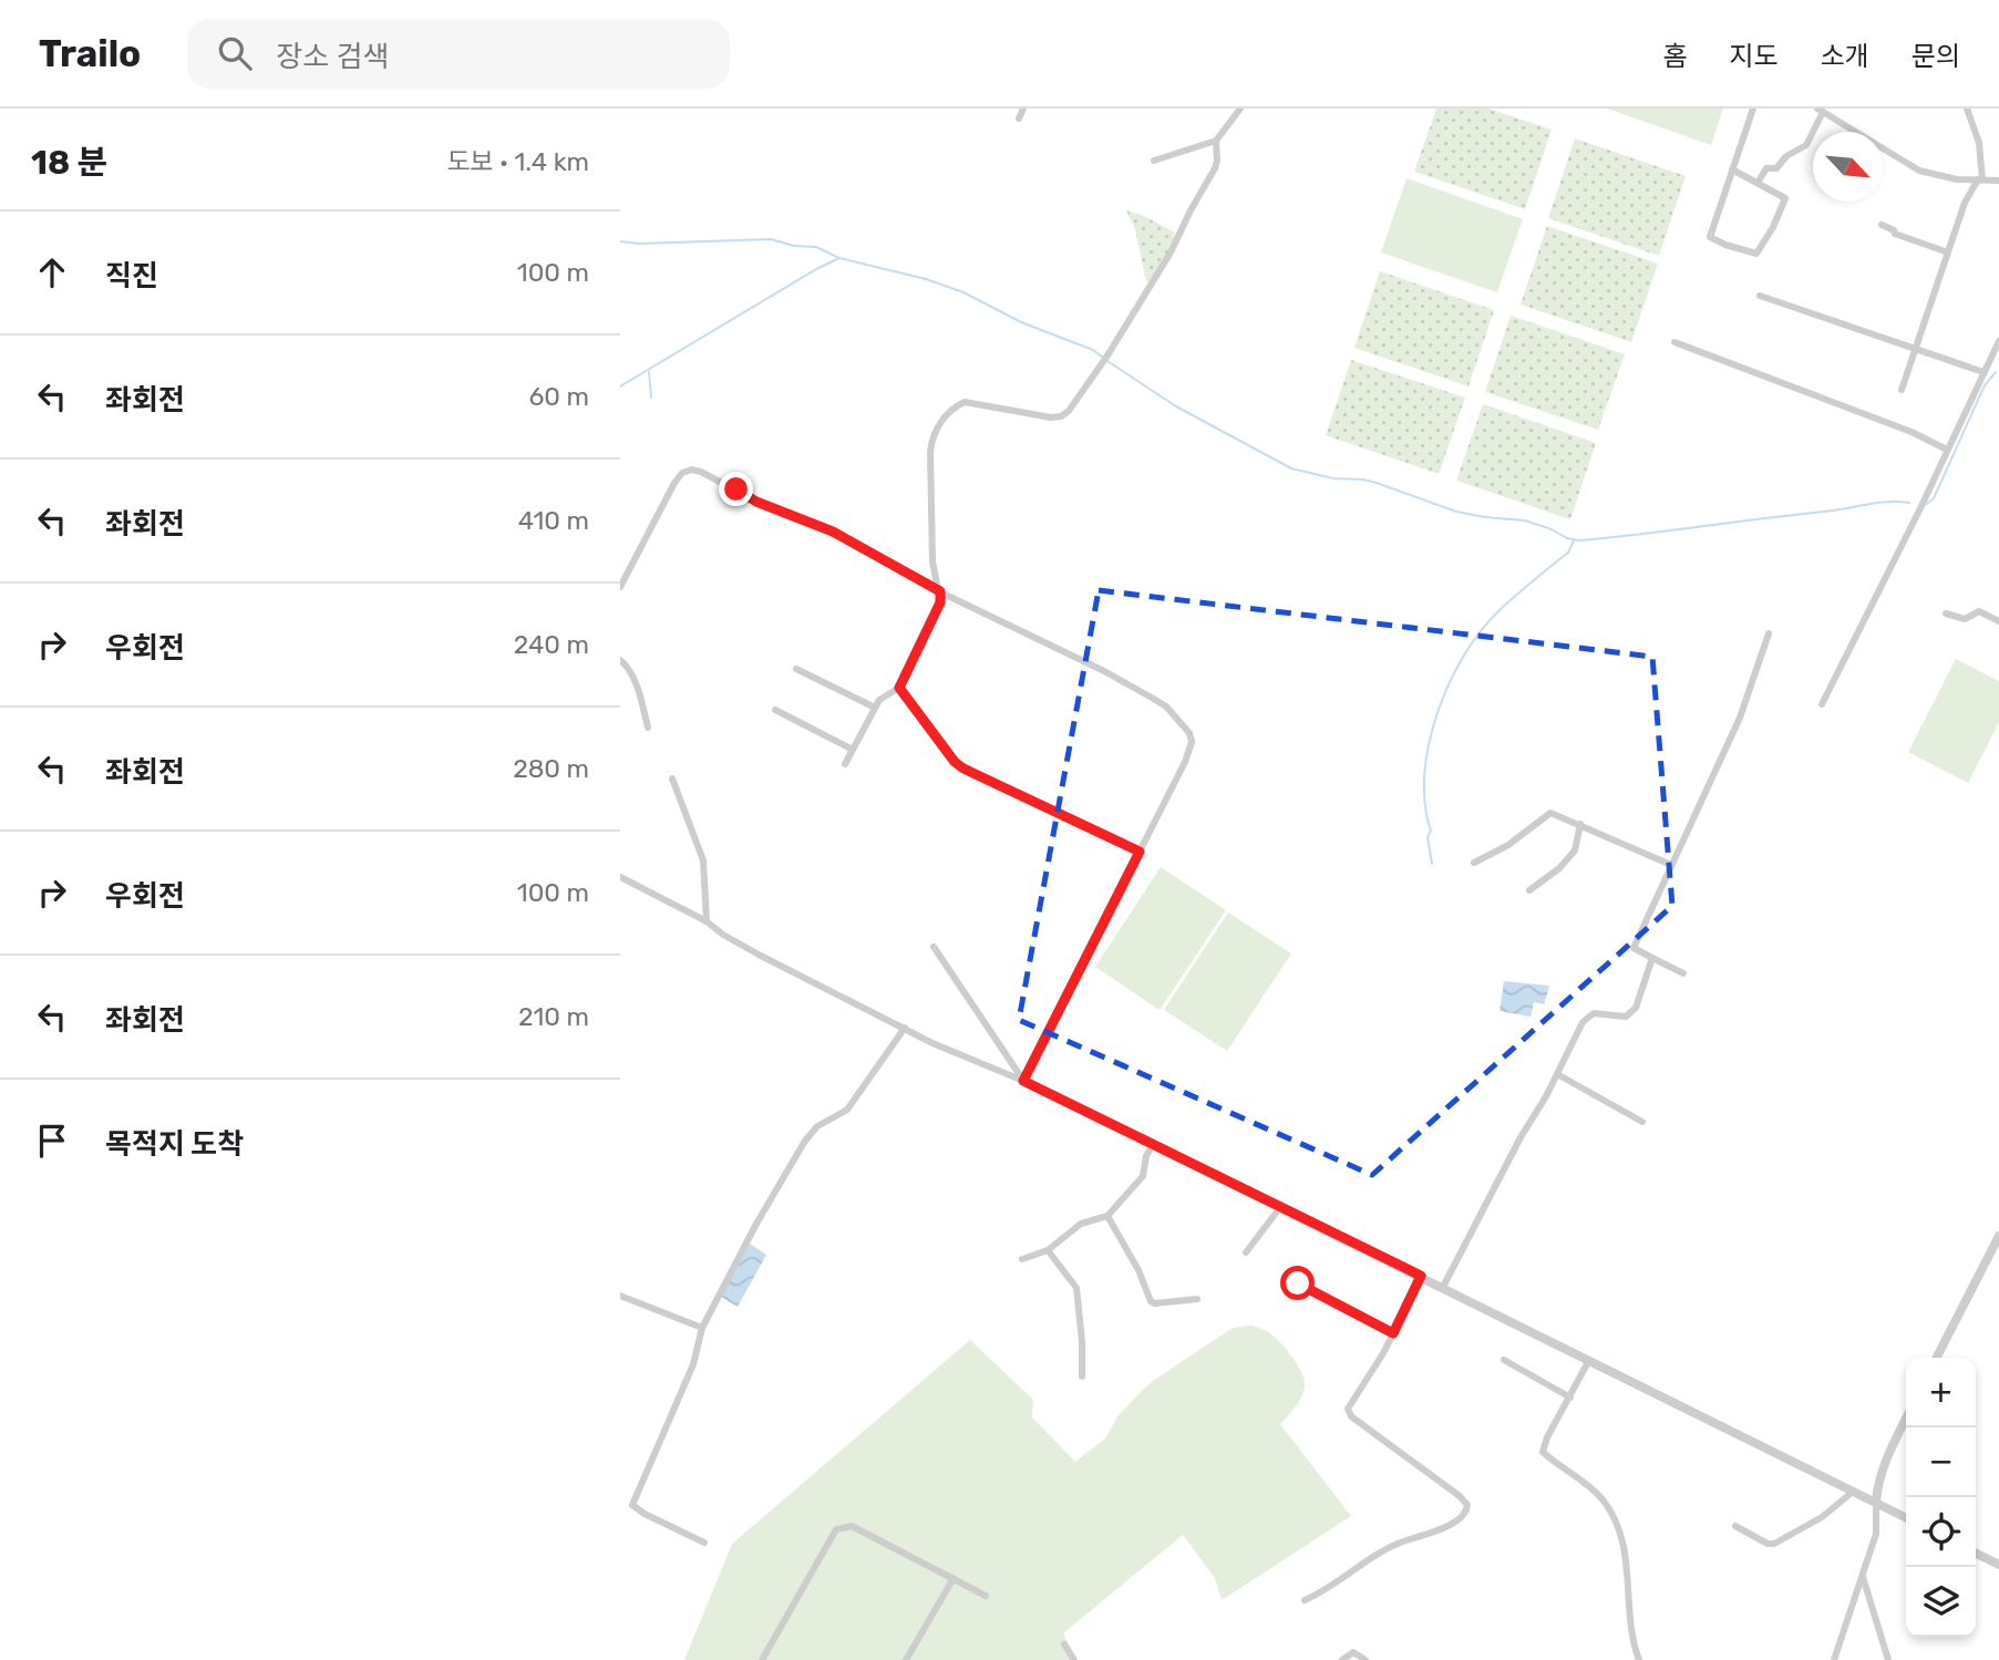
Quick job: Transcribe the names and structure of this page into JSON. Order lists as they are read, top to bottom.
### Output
{
  "north": "bottom right",
  "page": {
    "header": "Trailo",
    "search": "장소 검색",
    "nav": [
      "홈",
      "지도",
      "소개",
      "문의"
    ],
    "heading": ["18 분", "도보 · 1.4 km"],
    "list": [
      ["직진", "100 m"],
      ["좌회전", "60 m"],
      ["좌회전", "410 m"],
      ["우회전", "240 m"],
      ["좌회전", "280 m"],
      ["우회전", "100 m"],
      ["좌회전", "210 m"],
      "목적지 도착"
    ],
    "map_buttons": ["+", "−"]
  }
}
